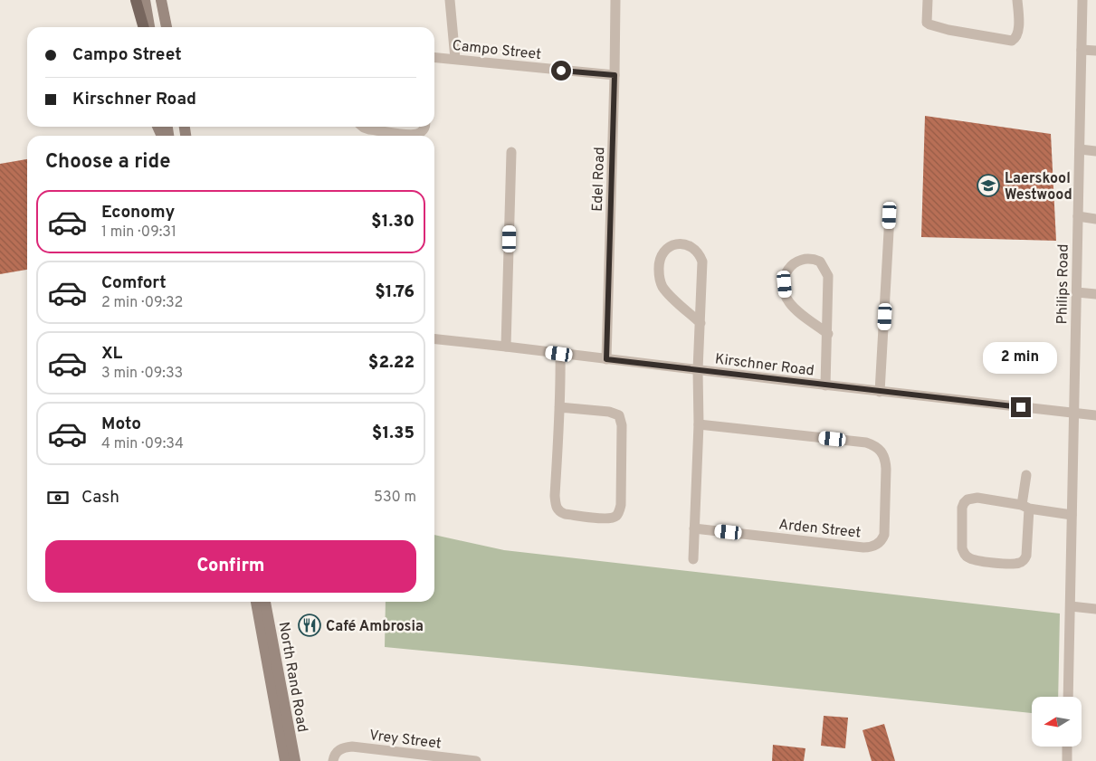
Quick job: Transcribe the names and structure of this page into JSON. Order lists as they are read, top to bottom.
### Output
{
  "streets": {
    "main road": ["North Rand Road"],
    "street": [
      "Campo Street",
      "Edel Road",
      "Philips Road",
      "Kirschner Road",
      "Arden Street",
      "Vrey Street"
    ]
  },
  "crossings": [
    ["Campo Street", "Edel Road"],
    ["Edel Road", "Kirschner Road"],
    ["Philips Road", "Kirschner Road"]
  ],
  "places": {
    "school or university": ["Laerskool Westwood"],
    "restaurant": ["Café Ambrosia"]
  },
  "north": "left",
  "page": {
    "banner": ["Campo Street", "Kirschner Road"],
    "heading": "Choose a ride",
    "list": [
      {
        "name": "Economy",
        "note": "1 min · 09:31",
        "value": "$1.30"
      },
      {
        "name": "Comfort",
        "note": "2 min · 09:32",
        "value": "$1.76"
      },
      {
        "name": "XL",
        "note": "3 min · 09:33",
        "value": "$2.22"
      },
      {
        "name": "Moto",
        "note": "4 min · 09:34",
        "value": "$1.35"
      }
    ],
    "bubble": "2 min",
    "pay": ["Cash", "530 m"],
    "buttons": "Confirm"
  }
}
